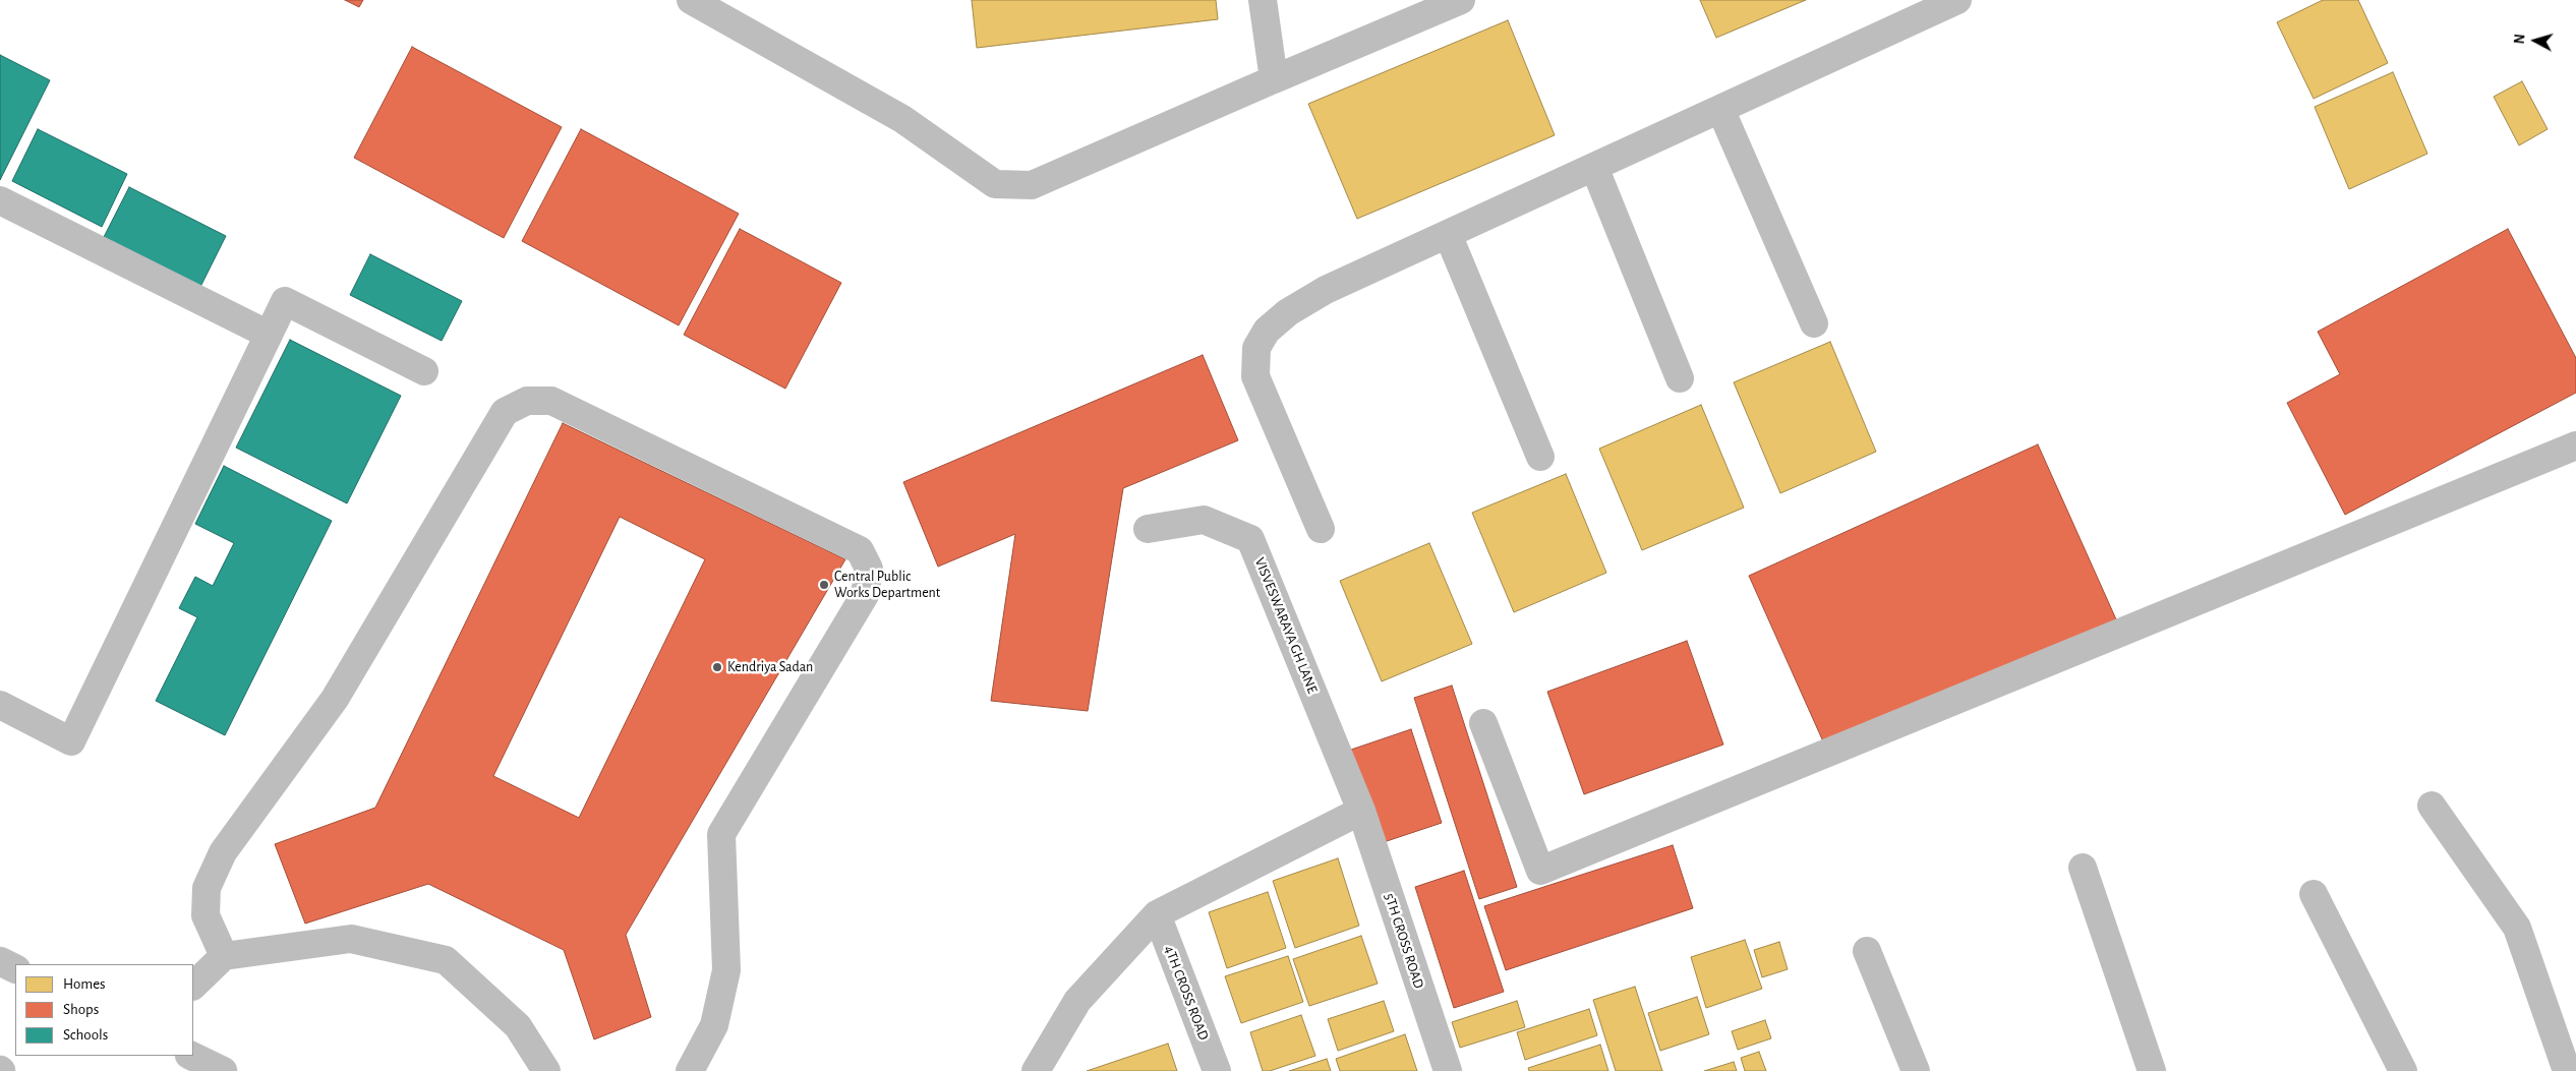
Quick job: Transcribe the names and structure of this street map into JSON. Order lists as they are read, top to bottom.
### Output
{
  "streets": {
    "street": ["VISVESWARAYA GH LANE", "5TH CROSS ROAD", "4TH CROSS ROAD"]
  },
  "crossings": [
    ["VISVESWARAYA GH LANE", "5TH CROSS ROAD"]
  ],
  "places": ["Central Public Works Department", "Kendriya Sadan"],
  "legend": ["Homes", "Shops", "Schools"],
  "north": "left"
}
